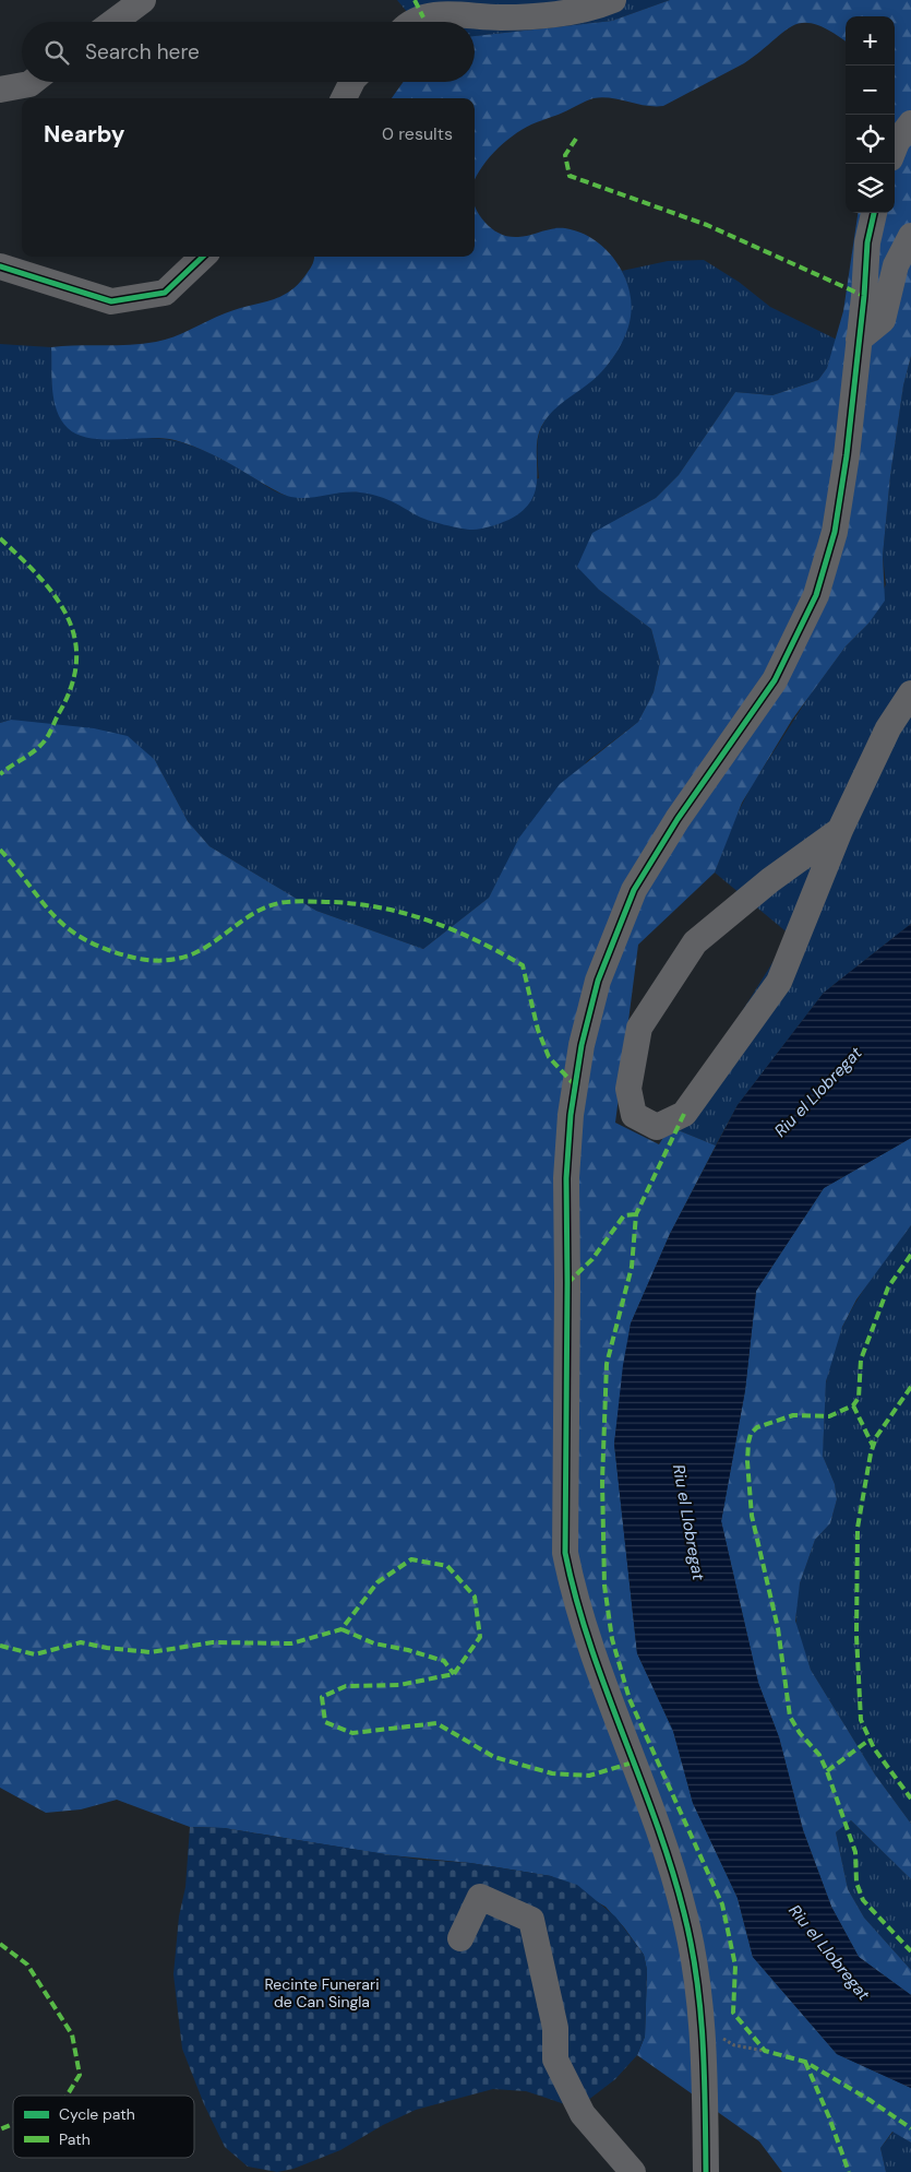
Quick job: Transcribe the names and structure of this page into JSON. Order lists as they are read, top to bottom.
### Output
{
  "water": ["Riu el Llobregat"],
  "parks": ["Recinte Funerari de Can Singla"],
  "legend": ["Cycle path", "Path"],
  "page": {
    "map_buttons": ["+", "−"],
    "search": "Search here",
    "heading": ["Nearby", "0 results"]
  }
}
